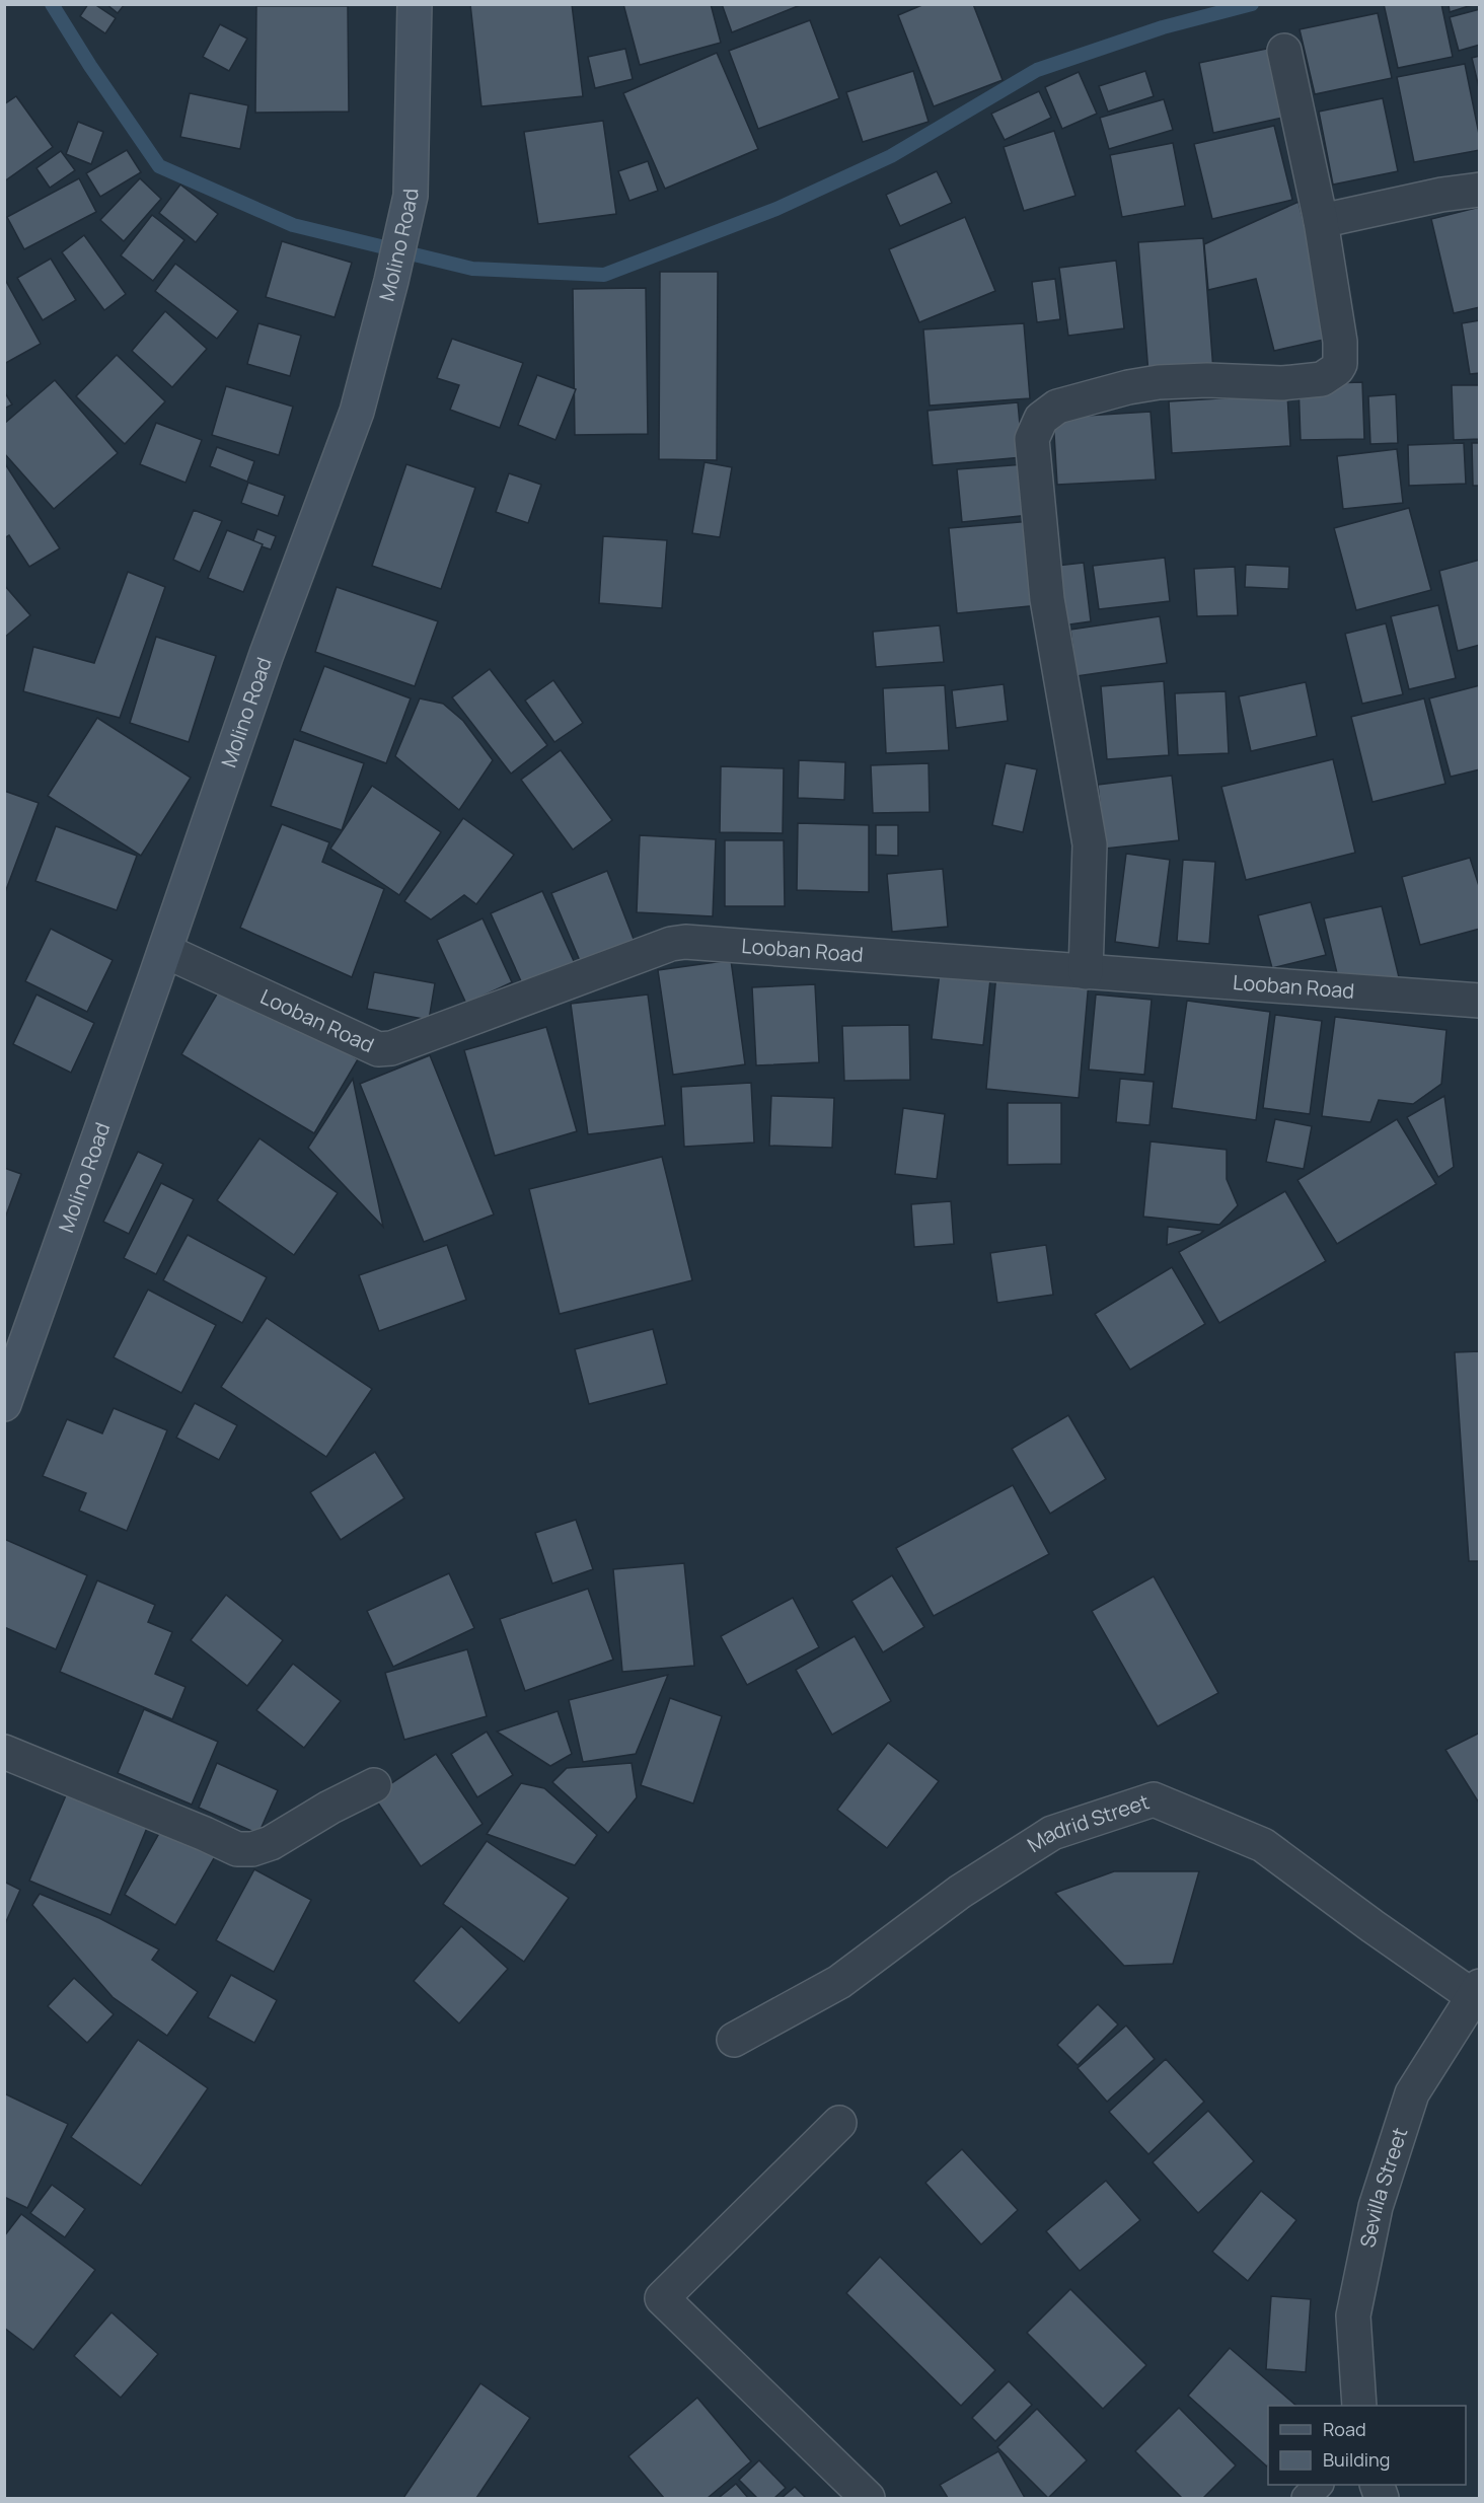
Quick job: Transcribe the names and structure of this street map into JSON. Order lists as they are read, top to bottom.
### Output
{
  "streets": {
    "main road": ["Molino Road"],
    "street": ["Looban Road", "Madrid Street", "Sevilla Street"]
  },
  "crossings": [
    ["Molino Road", "Looban Road"],
    ["Madrid Street", "Sevilla Street"]
  ],
  "legend": ["Road", "Building"]
}
